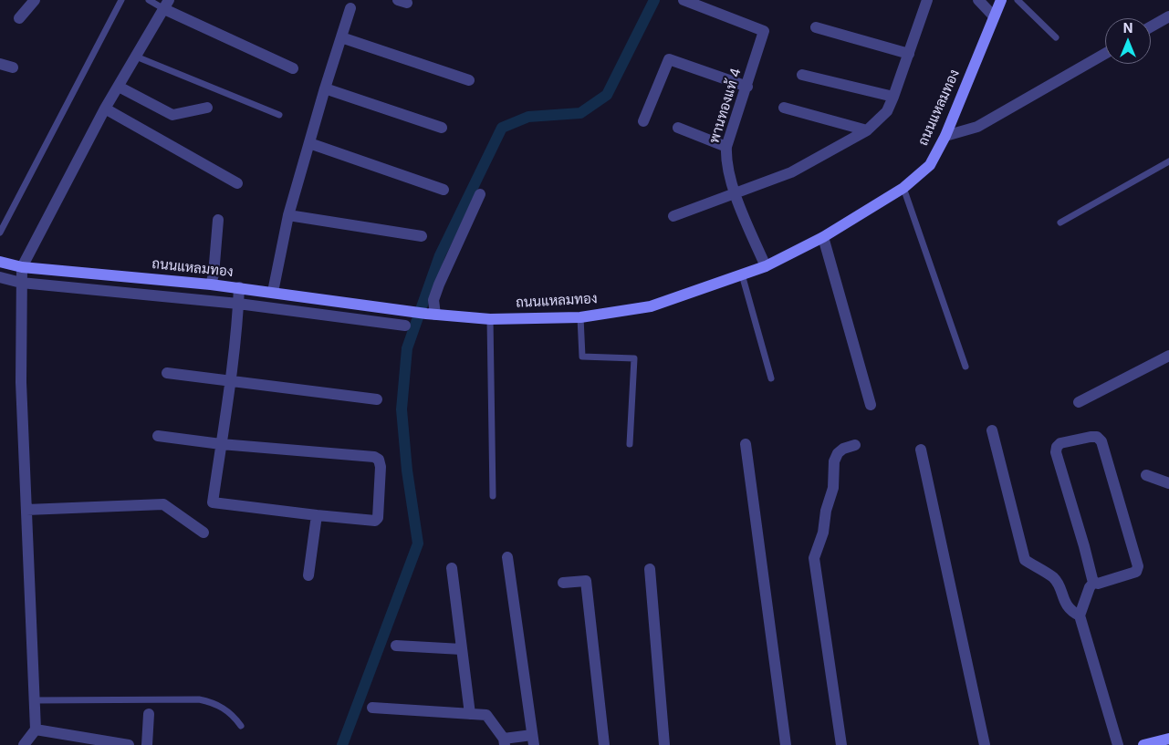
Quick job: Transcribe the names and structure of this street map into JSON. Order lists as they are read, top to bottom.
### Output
{
  "streets": {
    "main road": ["ถนนแหลมทอง"],
    "street": ["พานทองแท้ 4"]
  },
  "crossings": [
    ["พานทองแท้ 4", "ถนนแหลมทอง"]
  ],
  "north": "top"
}
